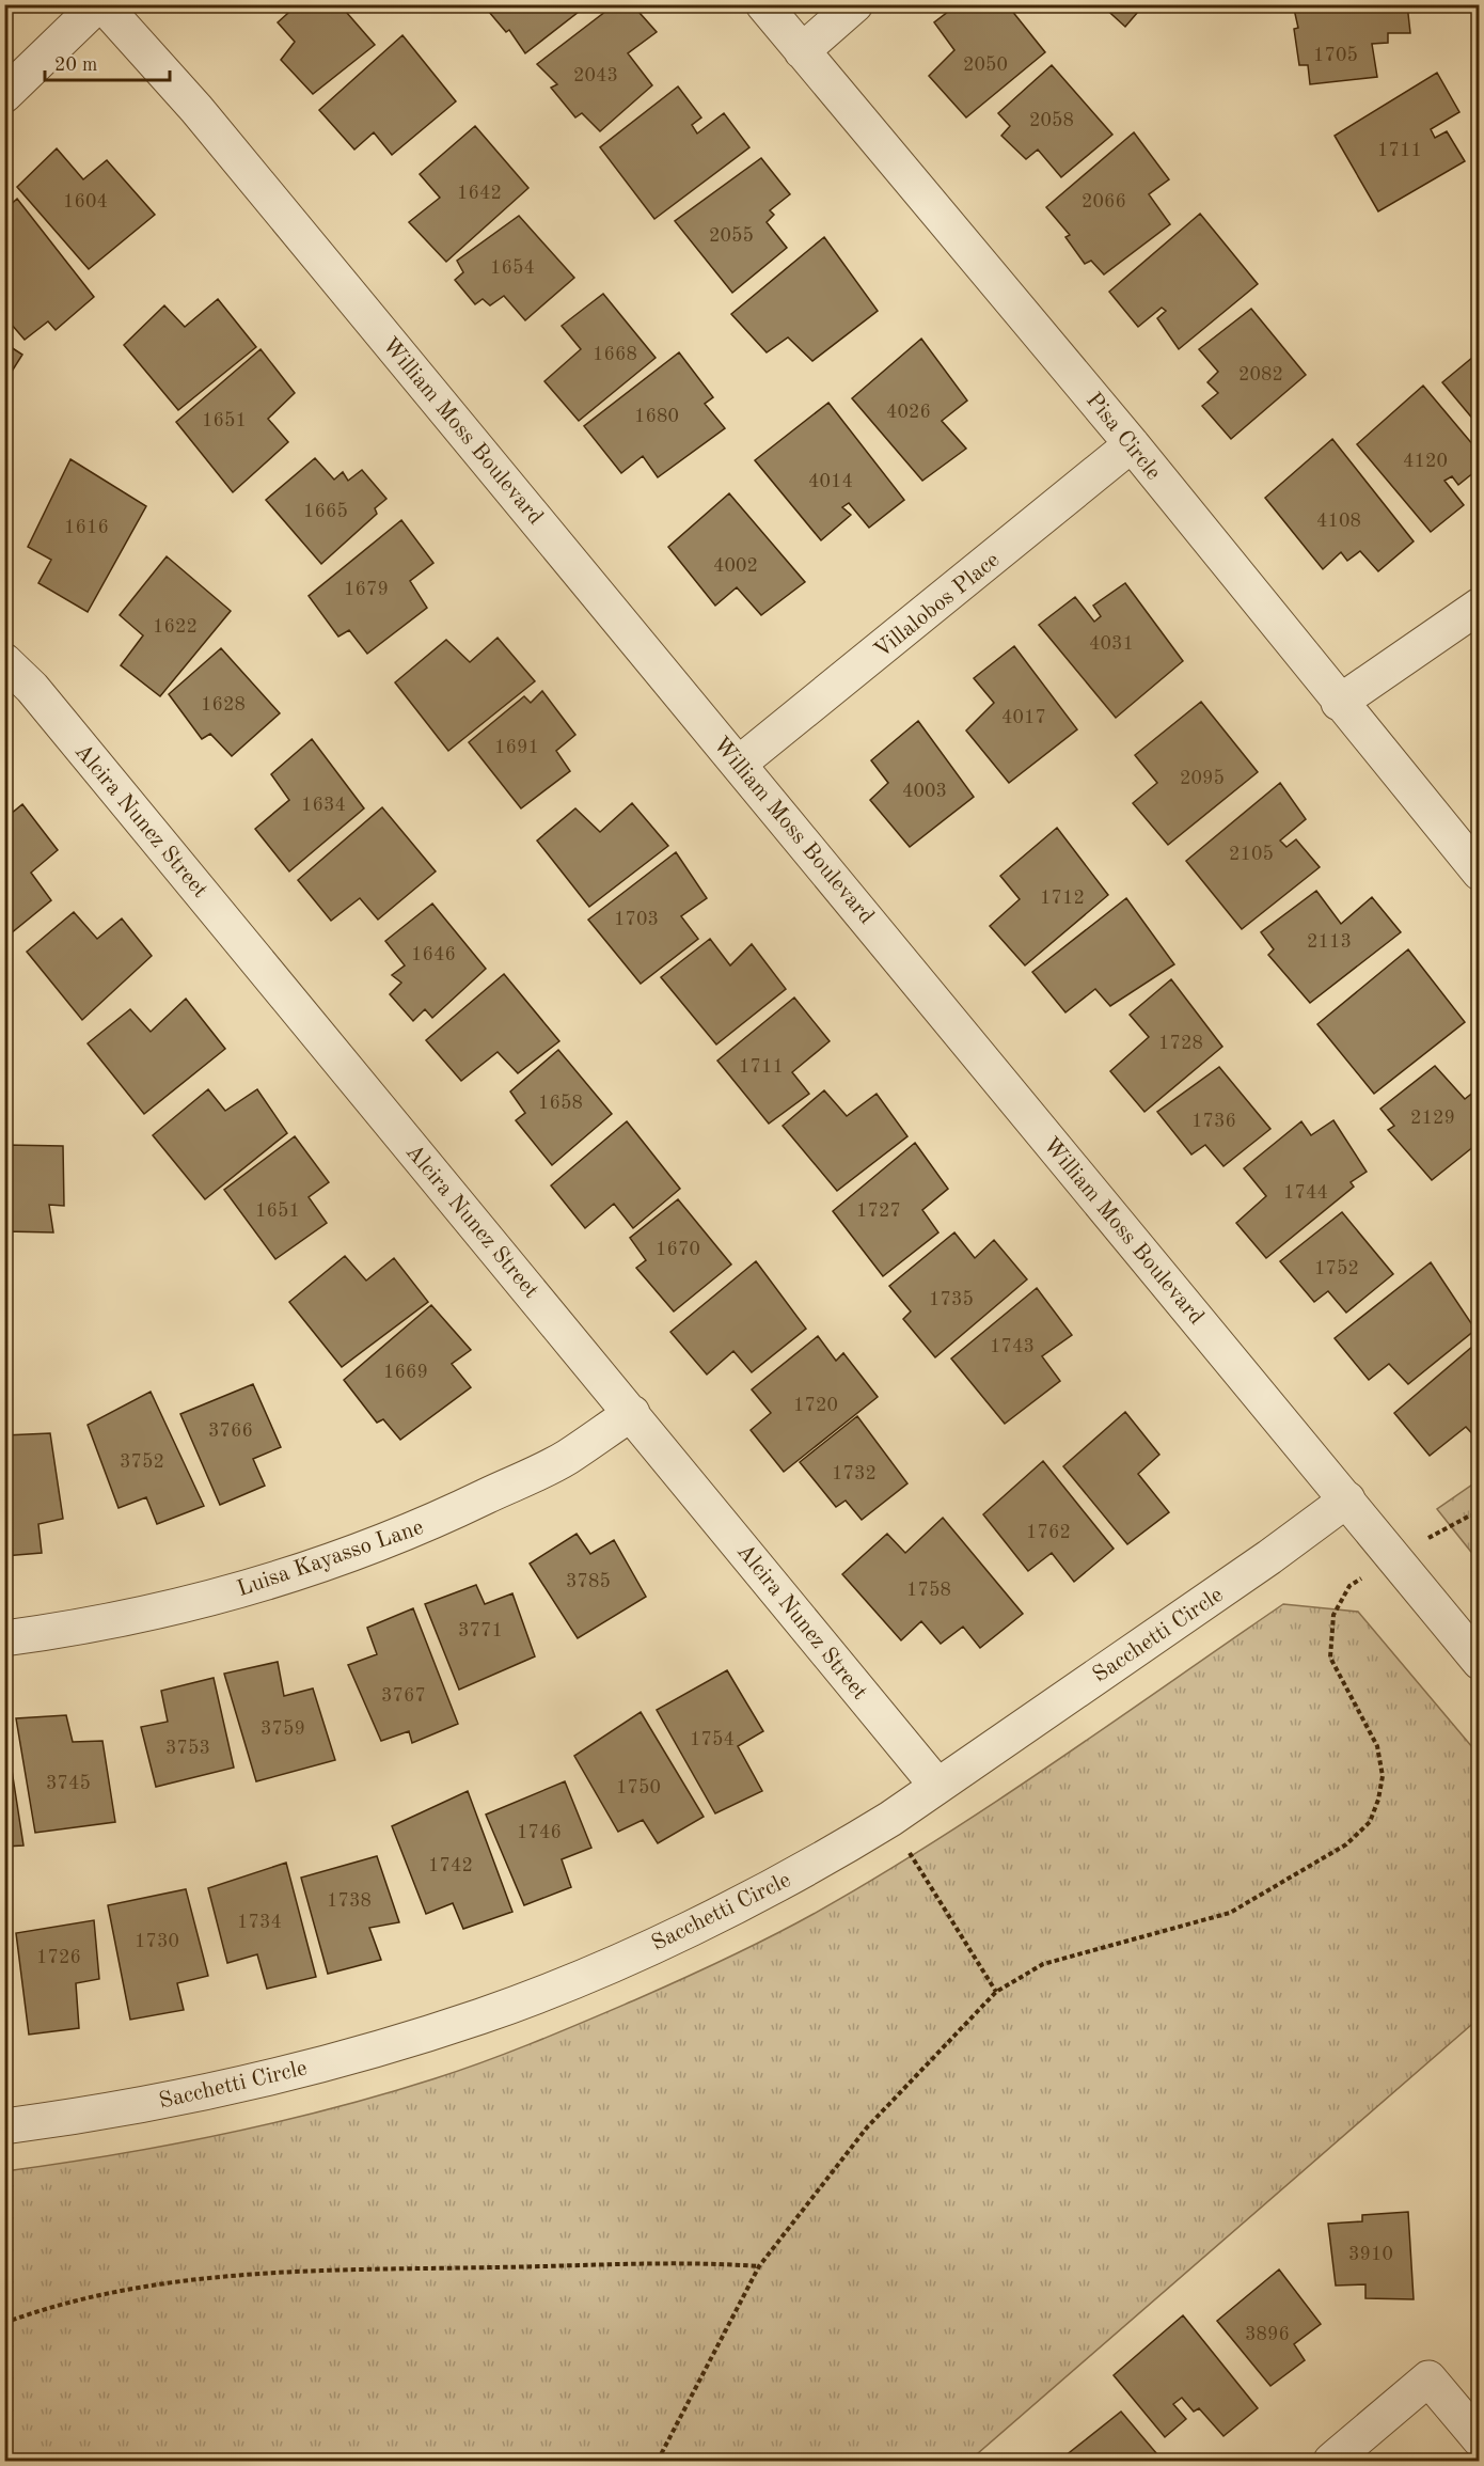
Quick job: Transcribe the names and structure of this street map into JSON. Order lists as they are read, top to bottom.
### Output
{
  "streets": {
    "street": [
      "William Moss Boulevard",
      "Pisa Circle",
      "Villalobos Place",
      "Alcira Nunez Street",
      "Luisa Kayasso Lane",
      "Sacchetti Circle"
    ]
  },
  "crossings": [
    ["William Moss Boulevard", "Villalobos Place"],
    ["William Moss Boulevard", "Sacchetti Circle"],
    ["Pisa Circle", "Villalobos Place"],
    ["Alcira Nunez Street", "Luisa Kayasso Lane"],
    ["Alcira Nunez Street", "Sacchetti Circle"]
  ],
  "house_numbers": [
    "1705",
    "2050",
    "2043",
    "2058",
    "1711",
    "1642",
    "1604",
    "2066",
    "2055",
    "1654",
    "1668",
    "2082",
    "4026",
    "1680",
    "1651",
    "4120",
    "4014",
    "1665",
    "4108",
    "1616",
    "4002",
    "1679",
    "1622",
    "4031",
    "1628",
    "4017",
    "1691",
    "2095",
    "4003",
    "1634",
    "2105",
    "1712",
    "1703",
    "2113",
    "1646",
    "1728",
    "1711",
    "1658",
    "2129",
    "1736",
    "1744",
    "1651",
    "1727",
    "1670",
    "1752",
    "1735",
    "1743",
    "1669",
    "1720",
    "3766",
    "3752",
    "1732",
    "1762",
    "3785",
    "1758",
    "3771",
    "3767",
    "3759",
    "1754",
    "3753",
    "3745",
    "1750",
    "1746",
    "1742",
    "1738",
    "1734",
    "1730",
    "1726",
    "3910",
    "3896"
  ],
  "scale_bar": "20 m"
}
